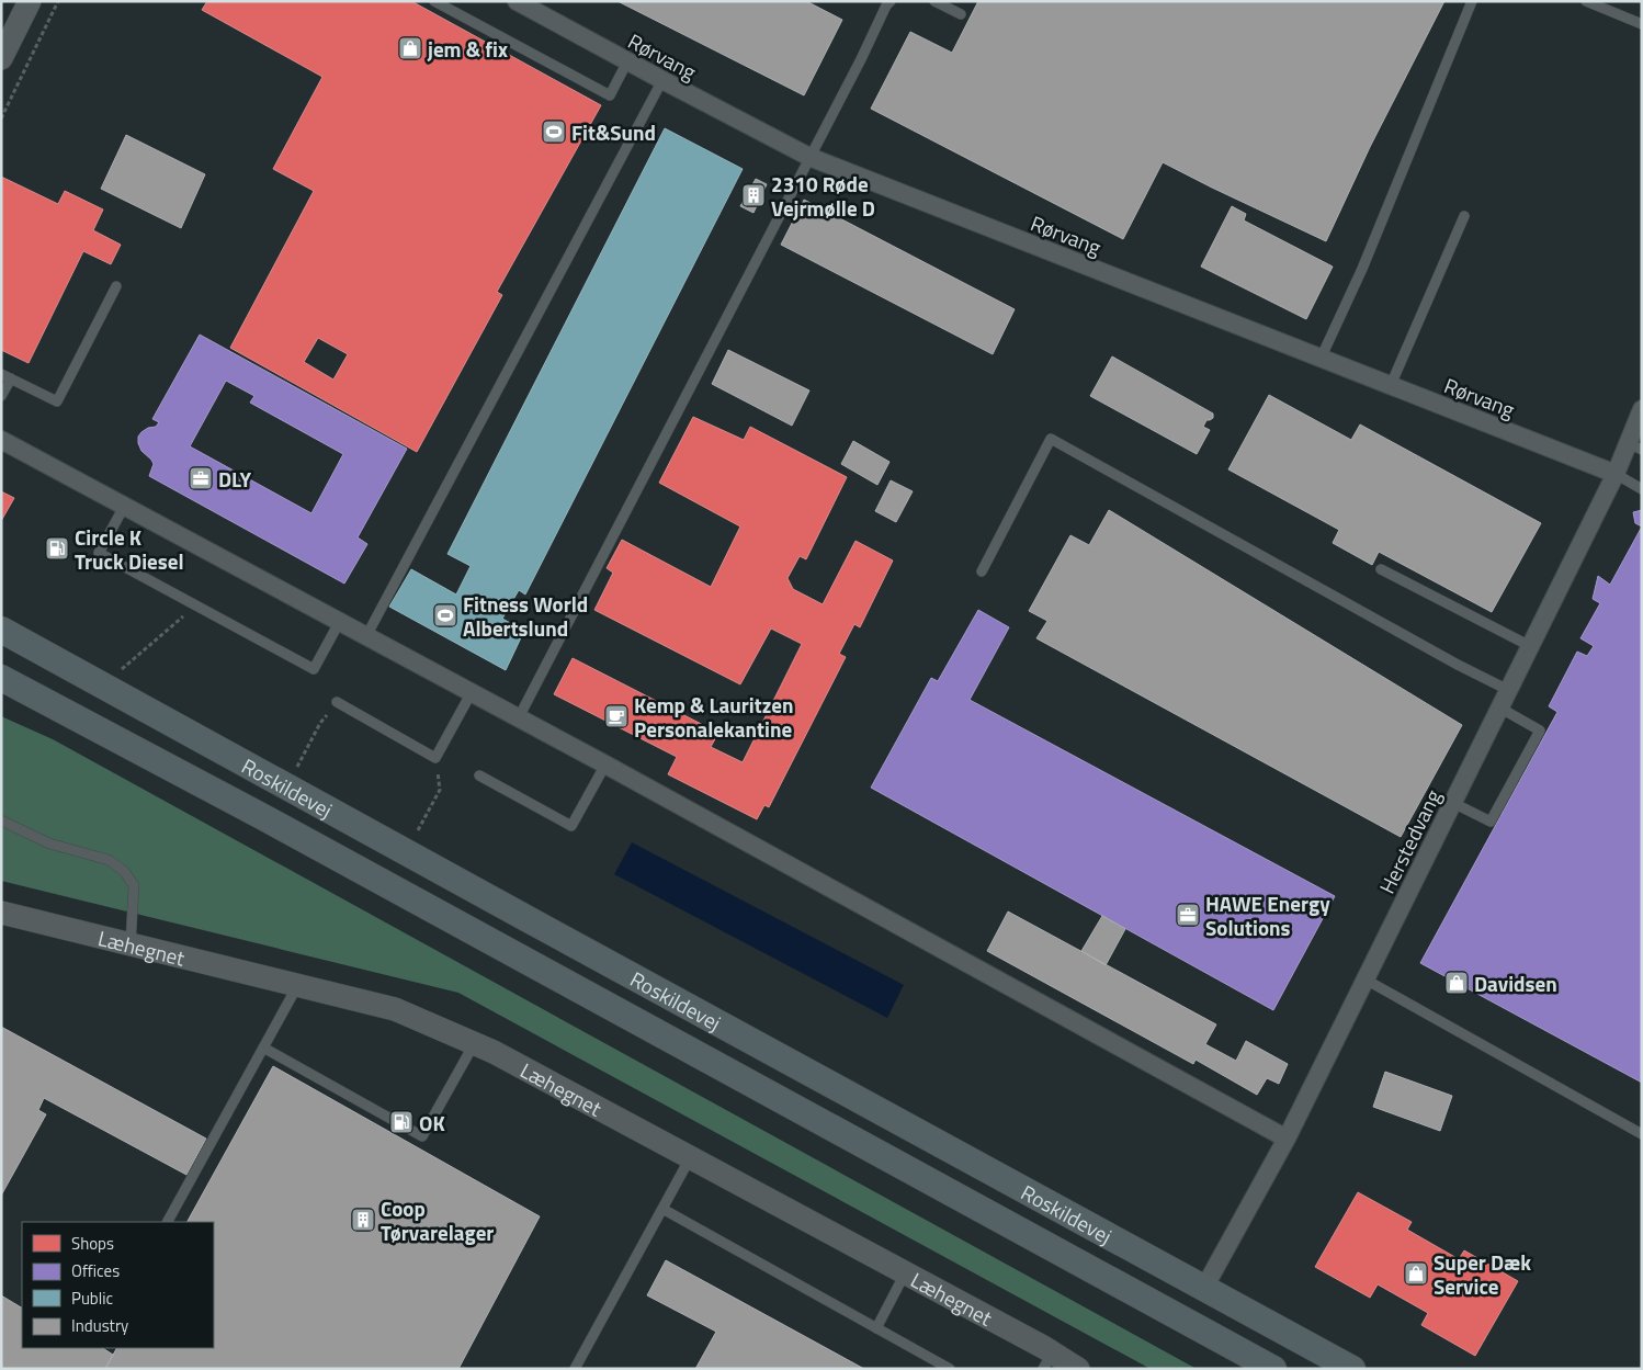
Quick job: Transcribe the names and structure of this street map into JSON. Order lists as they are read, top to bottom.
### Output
{
  "streets": {
    "main road": ["Roskildevej"],
    "street": ["Rørvang", "Herstedvang", "Læhegnet"]
  },
  "crossings": [
    ["Rørvang", "Herstedvang"],
    ["Roskildevej", "Herstedvang"]
  ],
  "places": {
    "shop": ["jem & fix", "Davidsen", "Super Dæk Service"],
    "sports": ["Fit&Sund", "Fitness World Albertslund"],
    "building": ["2310 Røde Vejrmølle D", "Coop Tørvarelager"],
    "office": ["DLY", "HAWE Energy Solutions"],
    "fuel station": ["Circle K Truck Diesel", "OK"],
    "cafe": ["Kemp & Lauritzen Personalekantine"]
  },
  "legend": [
    "Shops",
    "Offices",
    "Public",
    "Industry"
  ]
}
